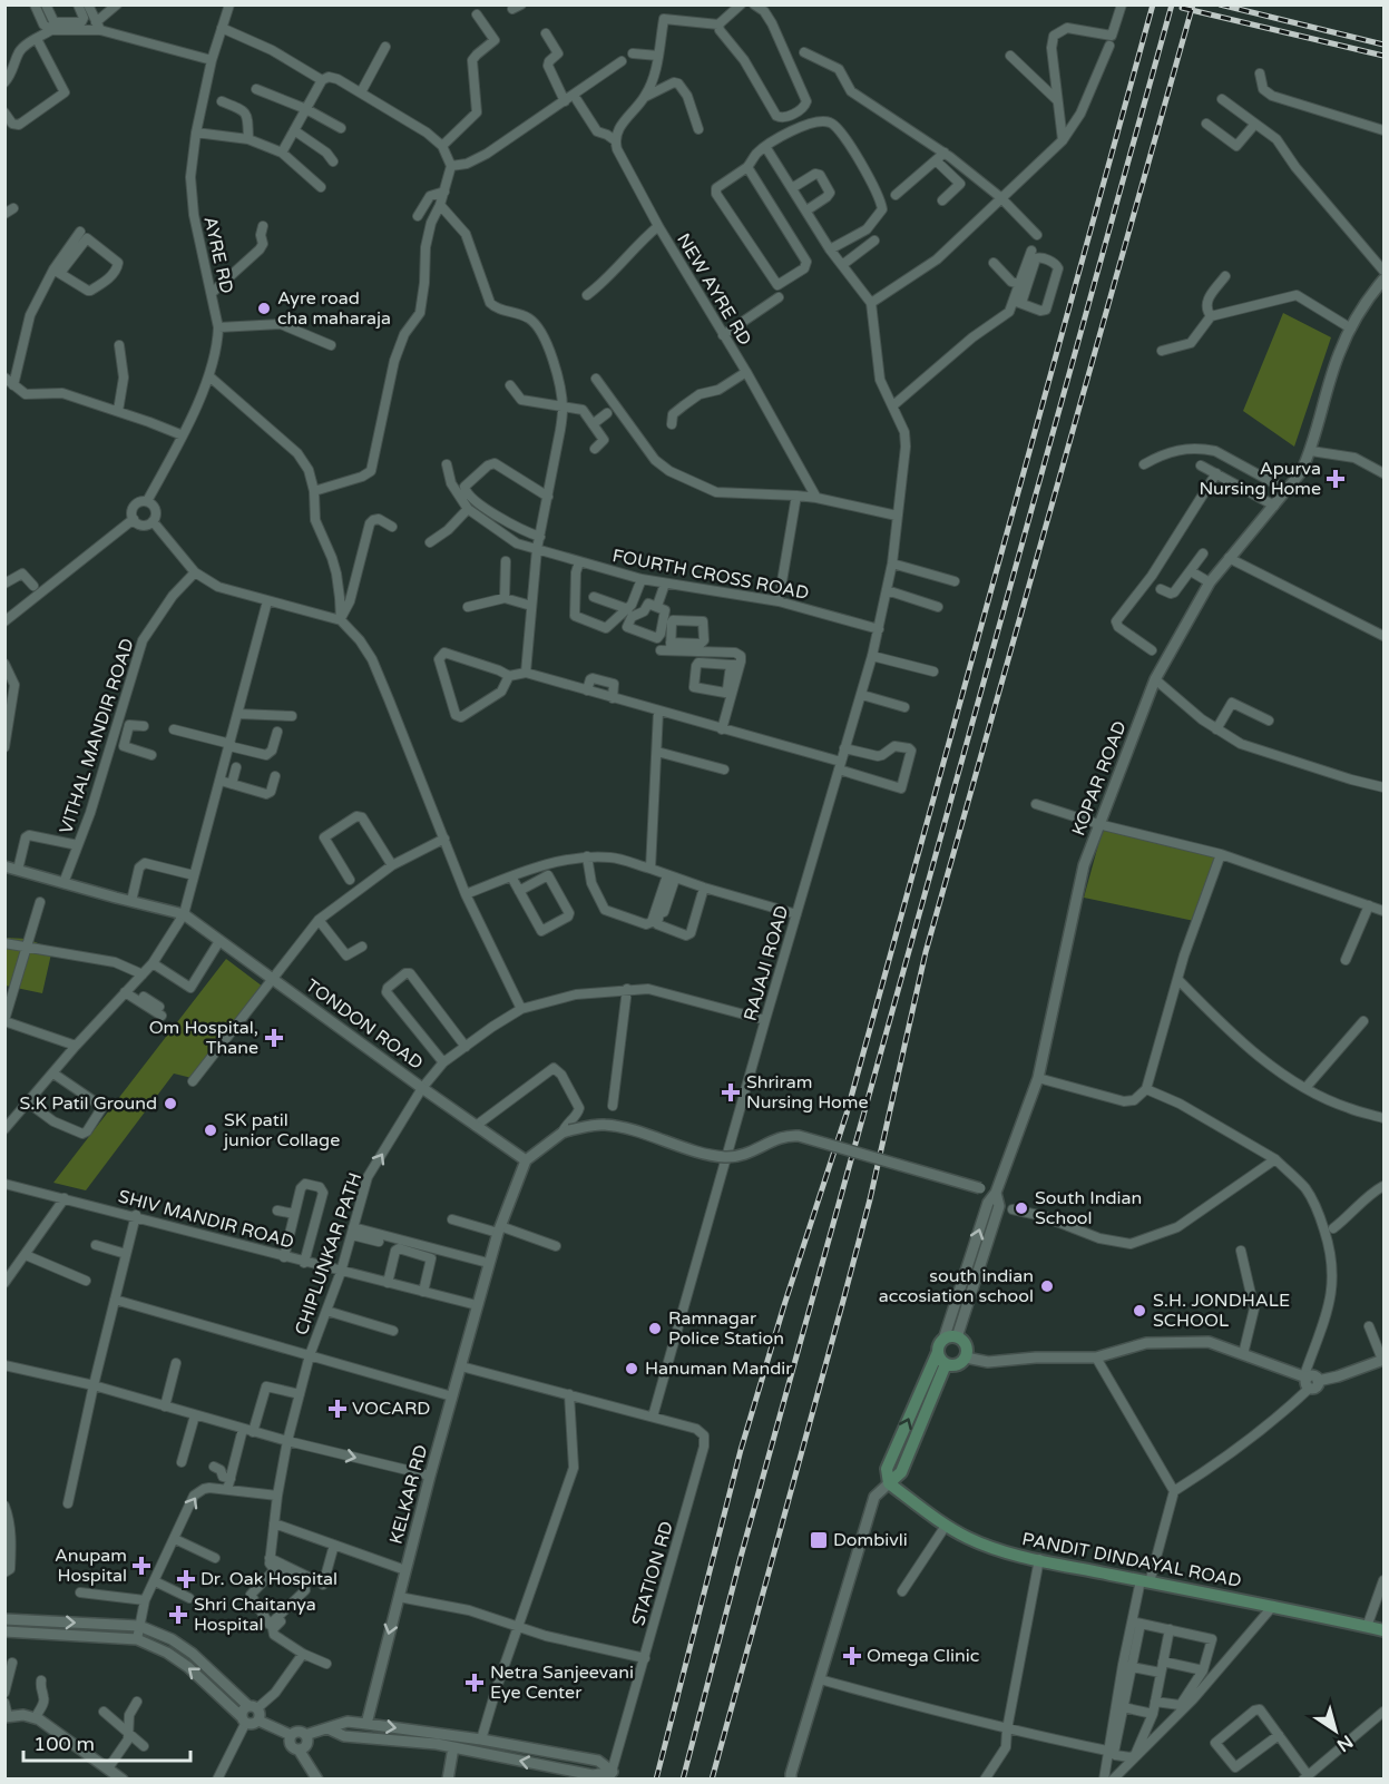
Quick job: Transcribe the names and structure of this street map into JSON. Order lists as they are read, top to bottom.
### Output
{
  "streets": {
    "main road": ["PANDIT DINDAYAL ROAD"],
    "street": [
      "AYRE RD",
      "NEW AYRE RD",
      "FOURTH CROSS ROAD",
      "VITHAL MANDIR ROAD",
      "KOPAR ROAD",
      "RAJAJI ROAD",
      "TONDON ROAD",
      "SHIV MANDIR ROAD",
      "CHIPLUNKAR PATH",
      "KELKAR RD",
      "STATION RD"
    ]
  },
  "crossings": [
    ["FOURTH CROSS ROAD", "RAJAJI ROAD"],
    ["RAJAJI ROAD", "CHIPLUNKAR PATH"],
    ["RAJAJI ROAD", "STATION RD"],
    ["TONDON ROAD", "CHIPLUNKAR PATH"],
    ["TONDON ROAD", "KELKAR RD"],
    ["SHIV MANDIR ROAD", "CHIPLUNKAR PATH"],
    ["SHIV MANDIR ROAD", "KELKAR RD"]
  ],
  "places": {
    "other": [
      "Ayre road cha maharaja",
      "S.K Patil Ground",
      "SK patil junior Collage",
      "South Indian School",
      "south indian accosiation school",
      "S.H. JONDHALE SCHOOL",
      "Ramnagar Police Station",
      "Hanuman Mandir"
    ],
    "health": [
      "Apurva Nursing Home",
      "Om Hospital, Thane",
      "Shriram Nursing Home",
      "VOCARD",
      "Anupam Hospital",
      "Dr. Oak Hospital",
      "Shri Chaitanya Hospital",
      "Omega Clinic",
      "Netra Sanjeevani Eye Center"
    ],
    "transit": ["Dombivli"]
  },
  "scale_bar": "100 m",
  "north": "bottom right"
}
